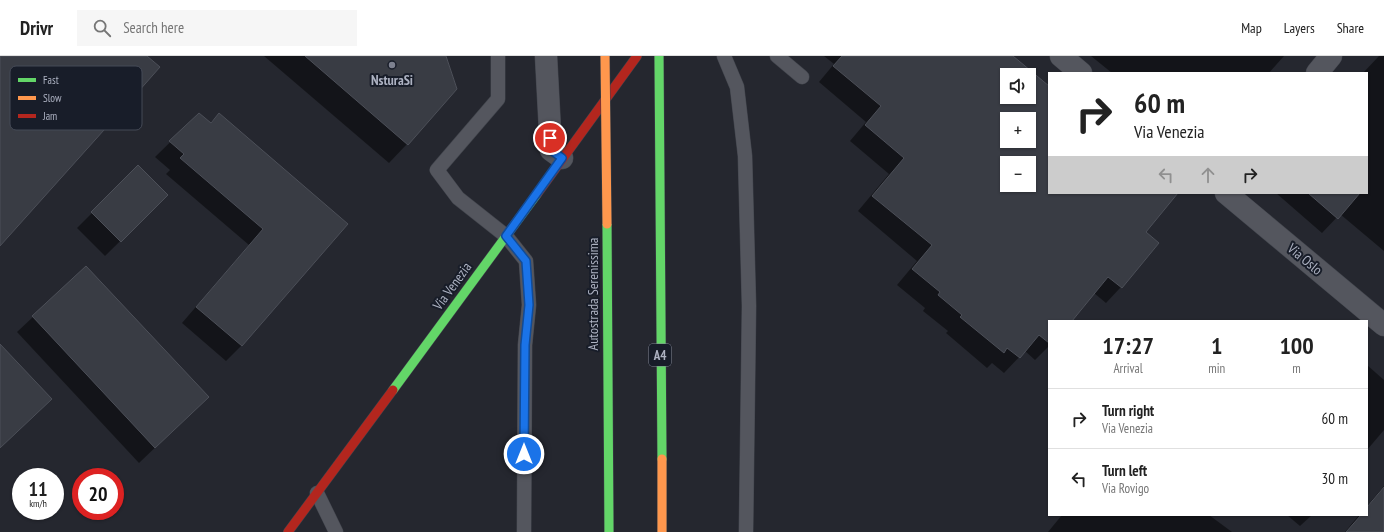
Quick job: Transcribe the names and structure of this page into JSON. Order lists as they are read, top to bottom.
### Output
{
  "streets": {
    "main road": ["Via Venezia", "Autostrada Serenissima", "A4"],
    "street": ["Via Oslo"]
  },
  "places": ["NsturaSi"],
  "legend": ["Fast", "Slow", "Jam"],
  "page": {
    "header": "Drivr",
    "search": "Search here",
    "nav": ["Map", "Layers", "Share"],
    "map_buttons": ["+", "−"],
    "turn": ["60 m", "Via Venezia"],
    "eta": [
      "17:27",
      "Arrival",
      "1",
      "min",
      "100",
      "m"
    ],
    "list": [
      {
        "name": "Turn right",
        "note": "Via Venezia",
        "value": "60 m"
      },
      {
        "name": "Turn left",
        "note": "Via Rovigo",
        "value": "30 m"
      }
    ],
    "speed": "11 km/h",
    "limit": "20"
  }
}
